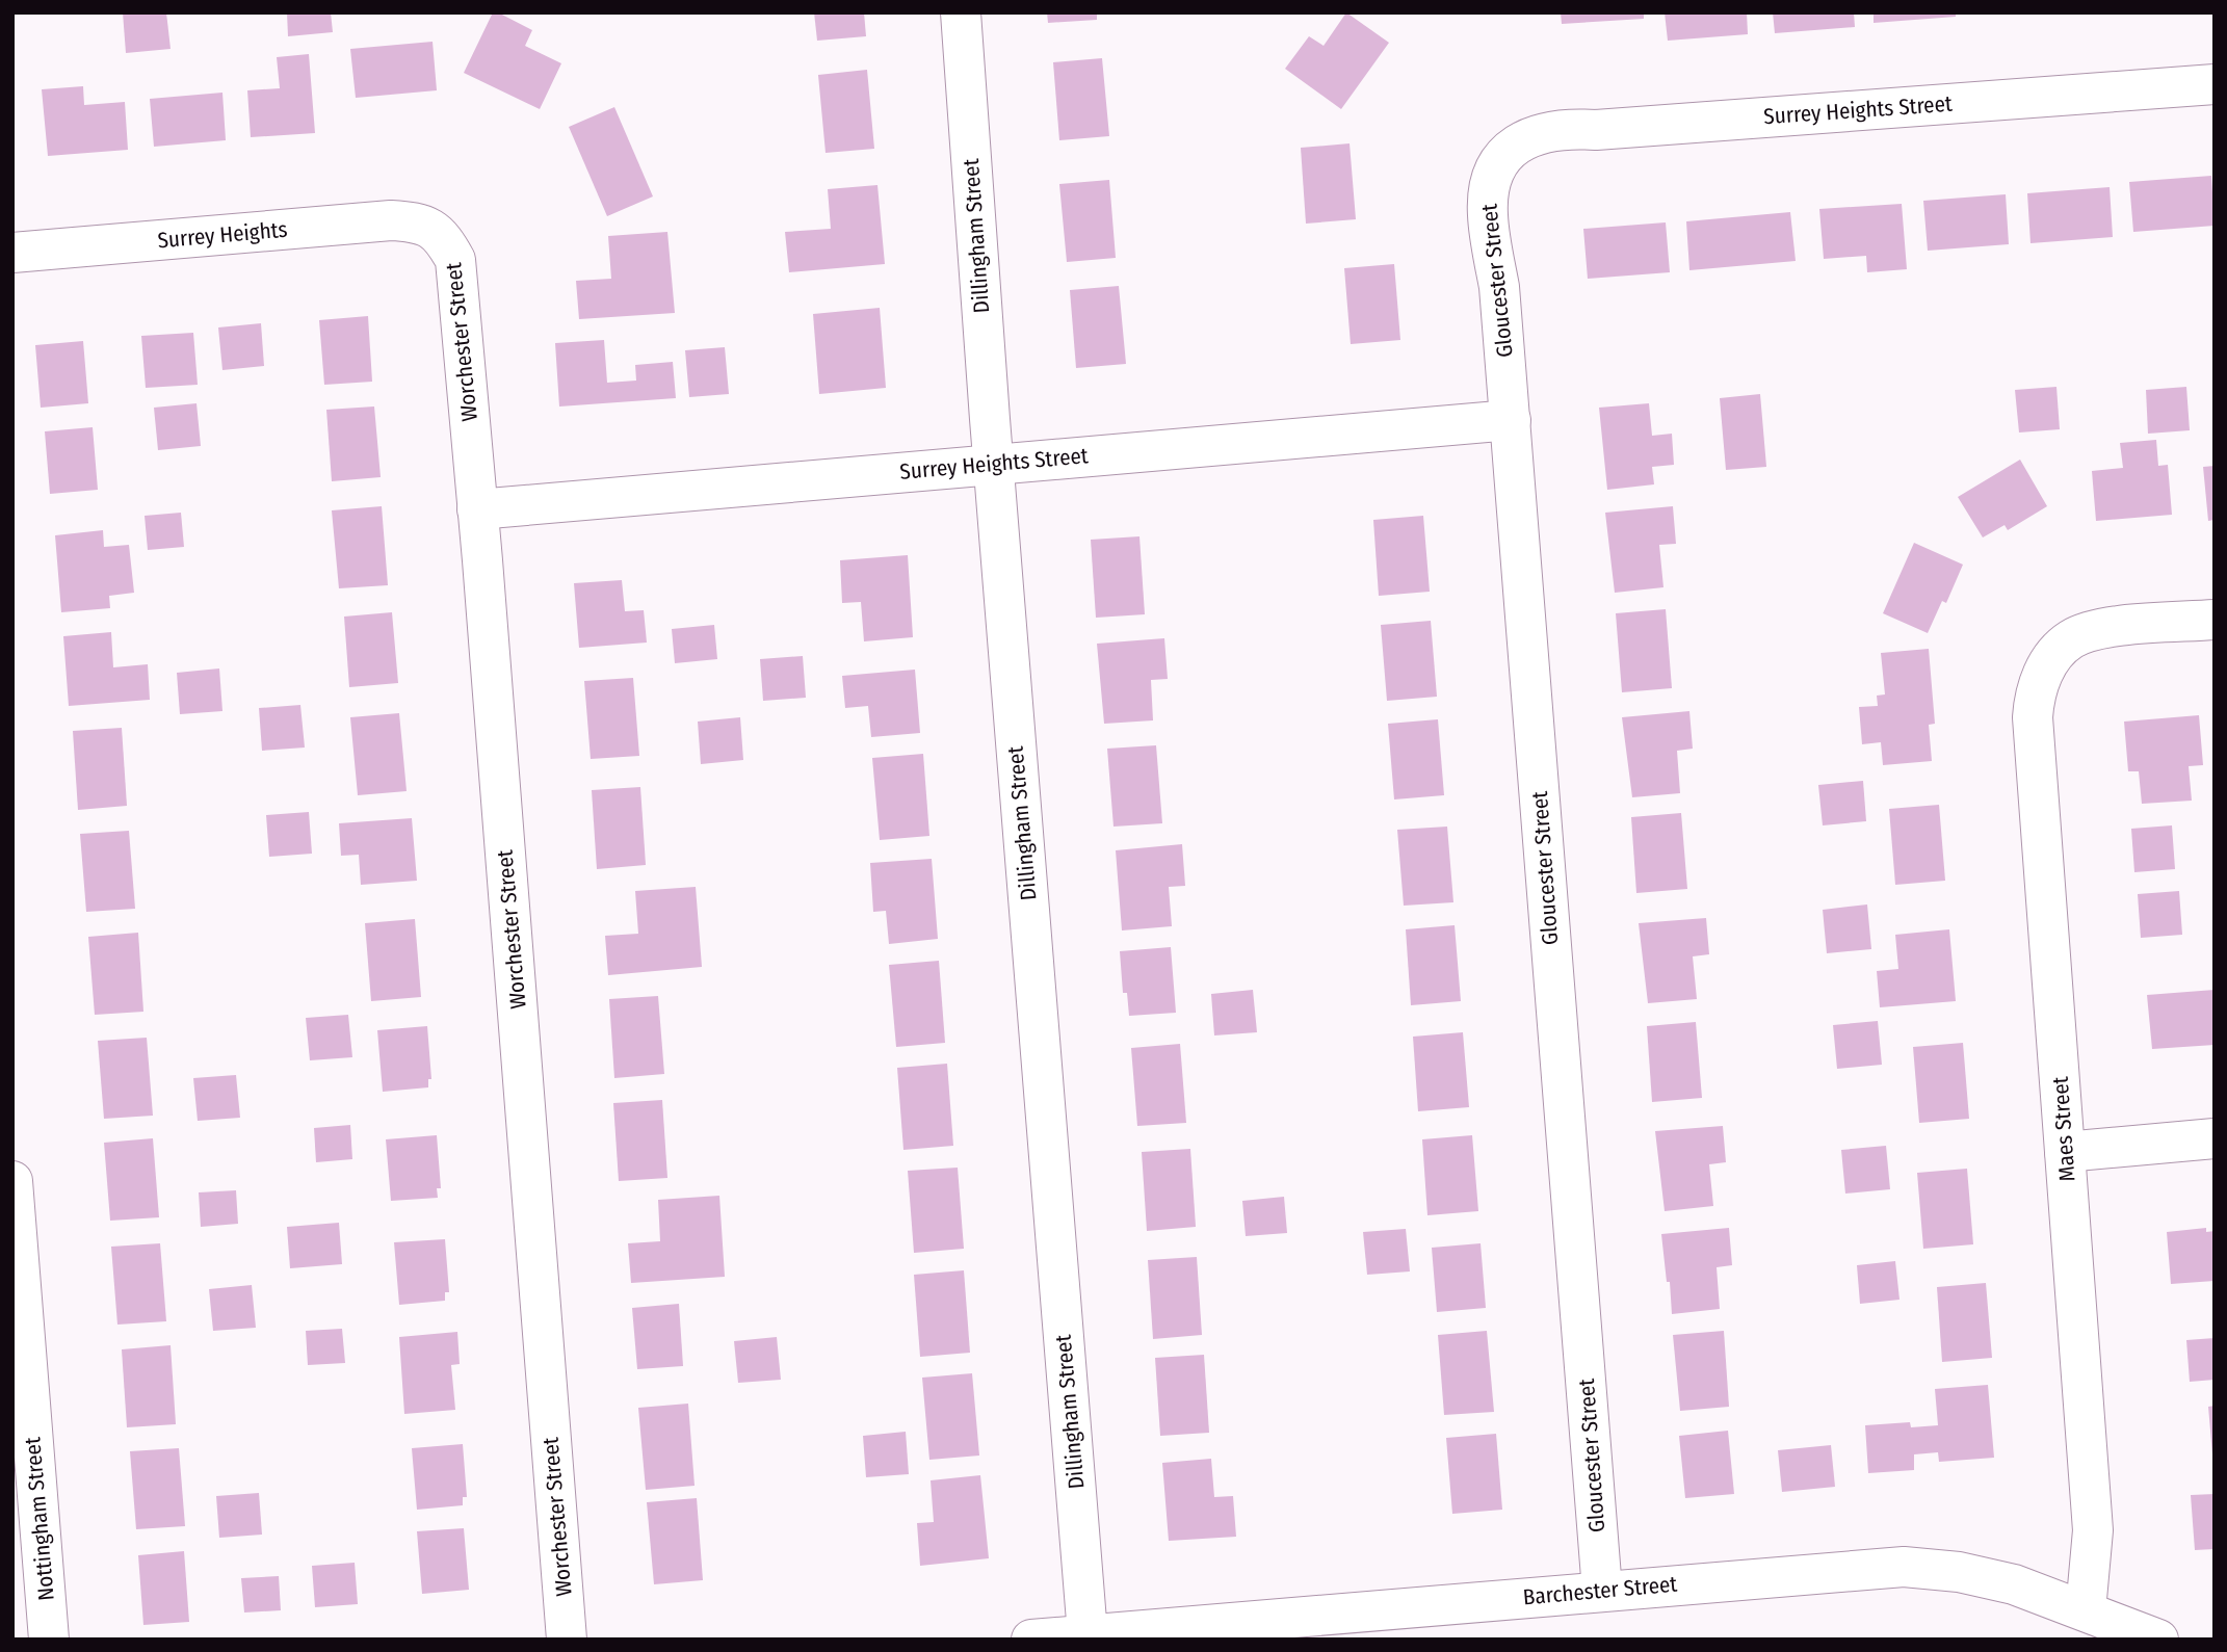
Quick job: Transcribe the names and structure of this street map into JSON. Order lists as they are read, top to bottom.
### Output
{
  "streets": {
    "street": [
      "Surrey Heights Street",
      "Surrey Heights",
      "Dillingham Street",
      "Gloucester Street",
      "Worchester Street",
      "Maes Street",
      "Nottingham Street",
      "Barchester Street"
    ]
  },
  "crossings": [
    ["Surrey Heights Street", "Dillingham Street"],
    ["Surrey Heights Street", "Gloucester Street"],
    ["Surrey Heights Street", "Worchester Street"],
    ["Surrey Heights", "Worchester Street"],
    ["Dillingham Street", "Barchester Street"],
    ["Gloucester Street", "Barchester Street"],
    ["Maes Street", "Barchester Street"]
  ]
}
